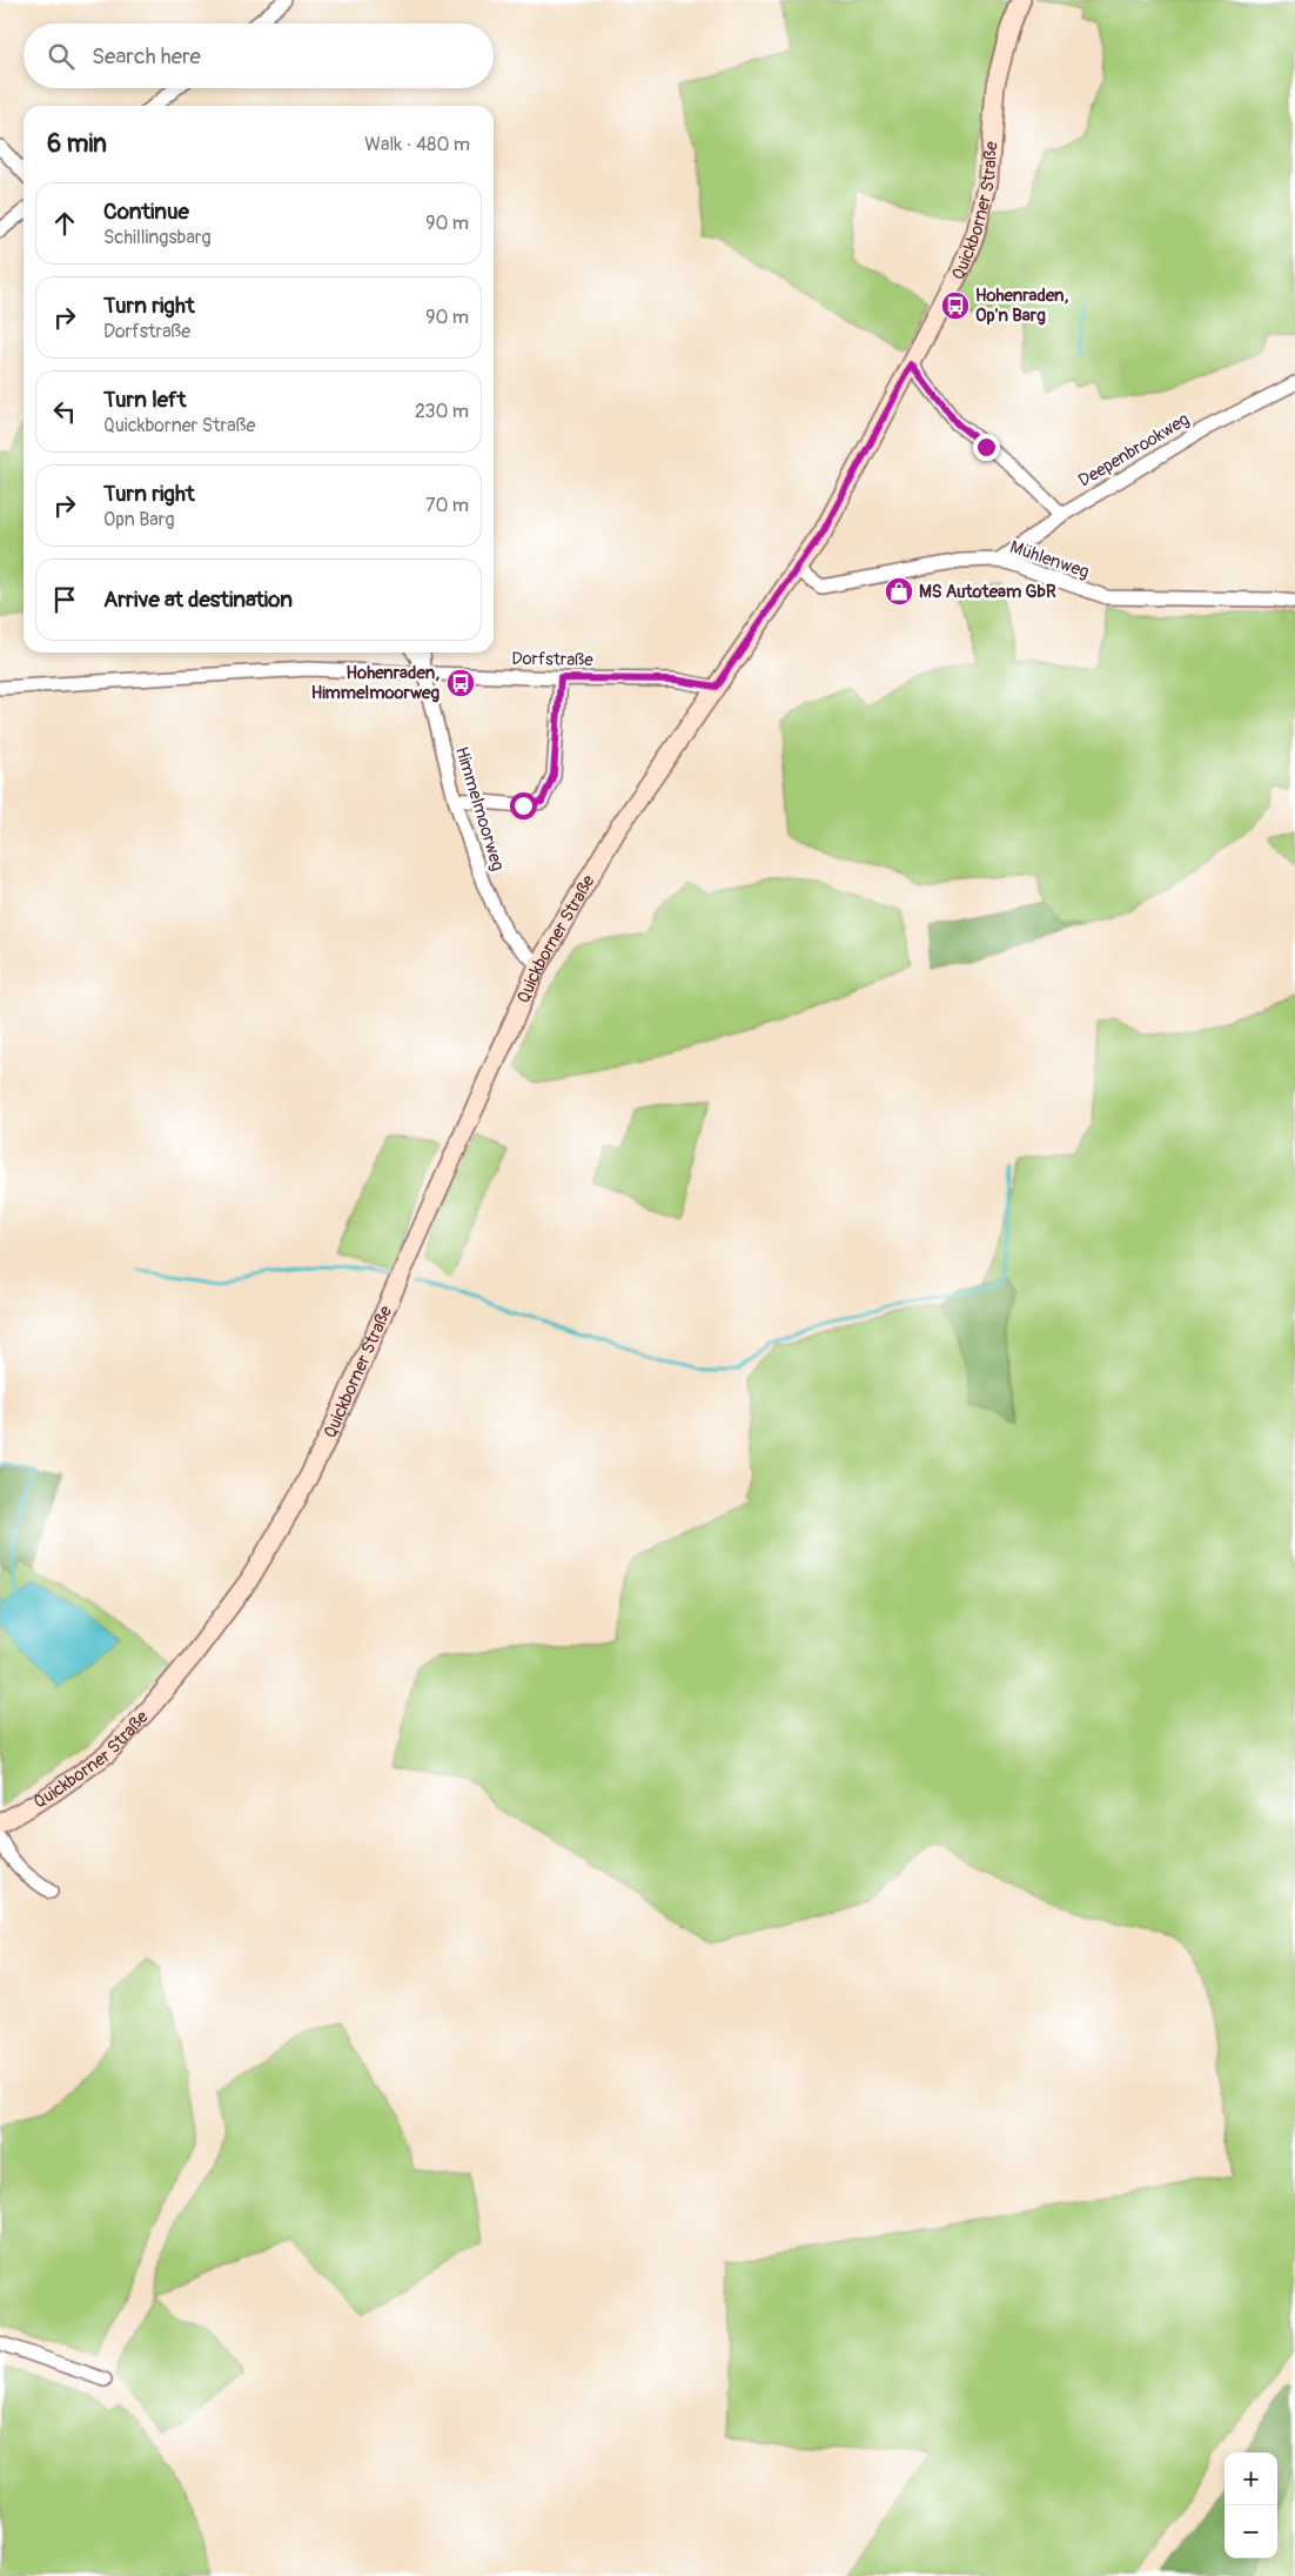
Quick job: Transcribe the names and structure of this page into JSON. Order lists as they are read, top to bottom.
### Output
{
  "streets": {
    "main road": ["Quickborner Straße"],
    "street": [
      "Deepenbrookweg",
      "Mühlenweg",
      "Dorfstraße",
      "Himmelmoorweg"
    ]
  },
  "crossings": [
    ["Quickborner Straße", "Mühlenweg"],
    ["Quickborner Straße", "Dorfstraße"],
    ["Quickborner Straße", "Himmelmoorweg"],
    ["Deepenbrookweg", "Mühlenweg"],
    ["Dorfstraße", "Himmelmoorweg"]
  ],
  "places": {
    "bus stop": ["Hohenraden, Op'n Barg", "Hohenraden, Himmelmoorweg"],
    "shop": ["MS Autoteam GbR"]
  },
  "page": {
    "search": "Search here",
    "heading": ["6 min", "Walk · 480 m"],
    "list": [
      ["Continue", "Schillingsbarg", "90 m"],
      ["Turn right", "Dorfstraße", "90 m"],
      ["Turn left", "Quickborner Straße", "230 m"],
      ["Turn right", "Opn Barg", "70 m"],
      "Arrive at destination"
    ],
    "map_buttons": ["+", "−"]
  }
}
